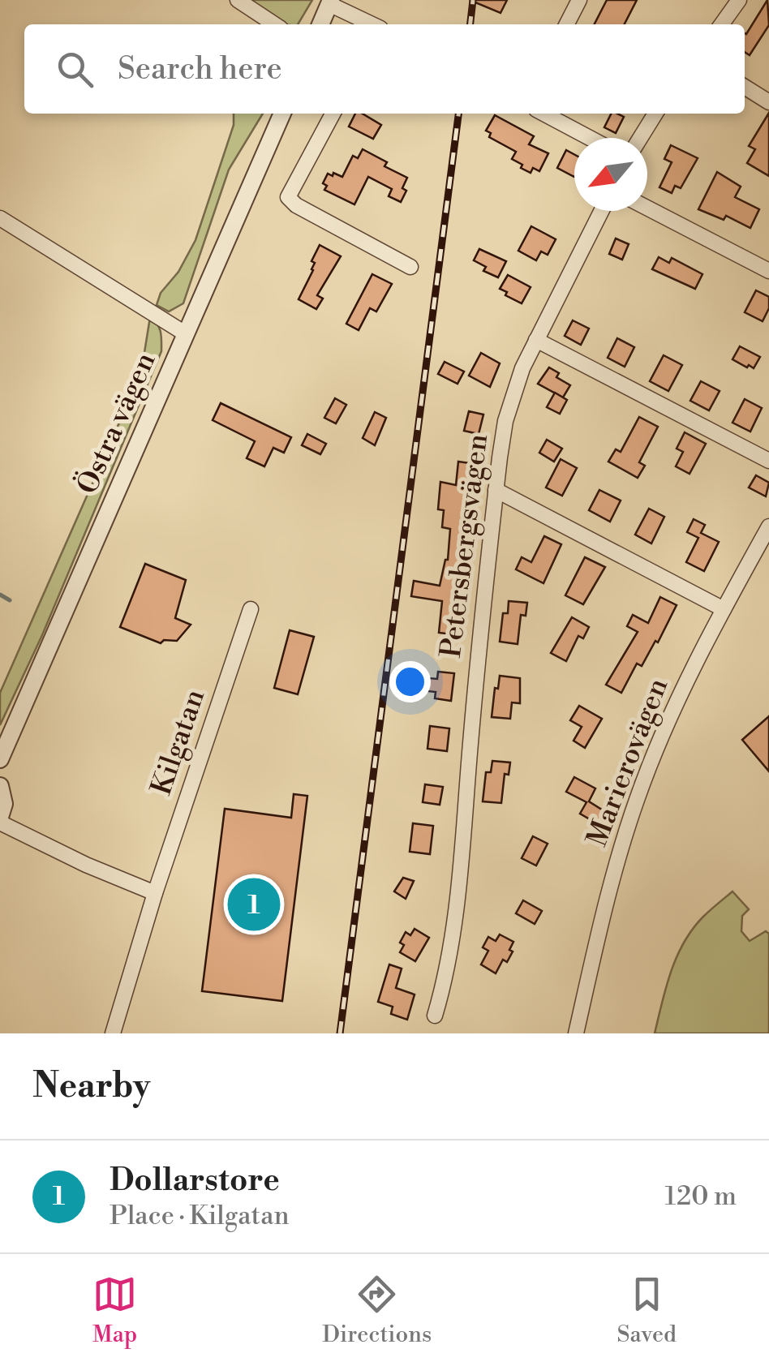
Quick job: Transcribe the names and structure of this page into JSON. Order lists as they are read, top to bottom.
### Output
{
  "streets": {
    "street": [
      "Östra vägen",
      "Petersbergsvägen",
      "Kilgatan",
      "Marierovägen"
    ]
  },
  "north": "bottom left",
  "page": {
    "search": "Search here",
    "pins": "1",
    "heading": "Nearby",
    "list": [
      {
        "mark": "1",
        "name": "Dollarstore",
        "note": "Place · Kilgatan",
        "value": "120 m"
      }
    ],
    "nav": ["Map", "Directions", "Saved"]
  }
}
